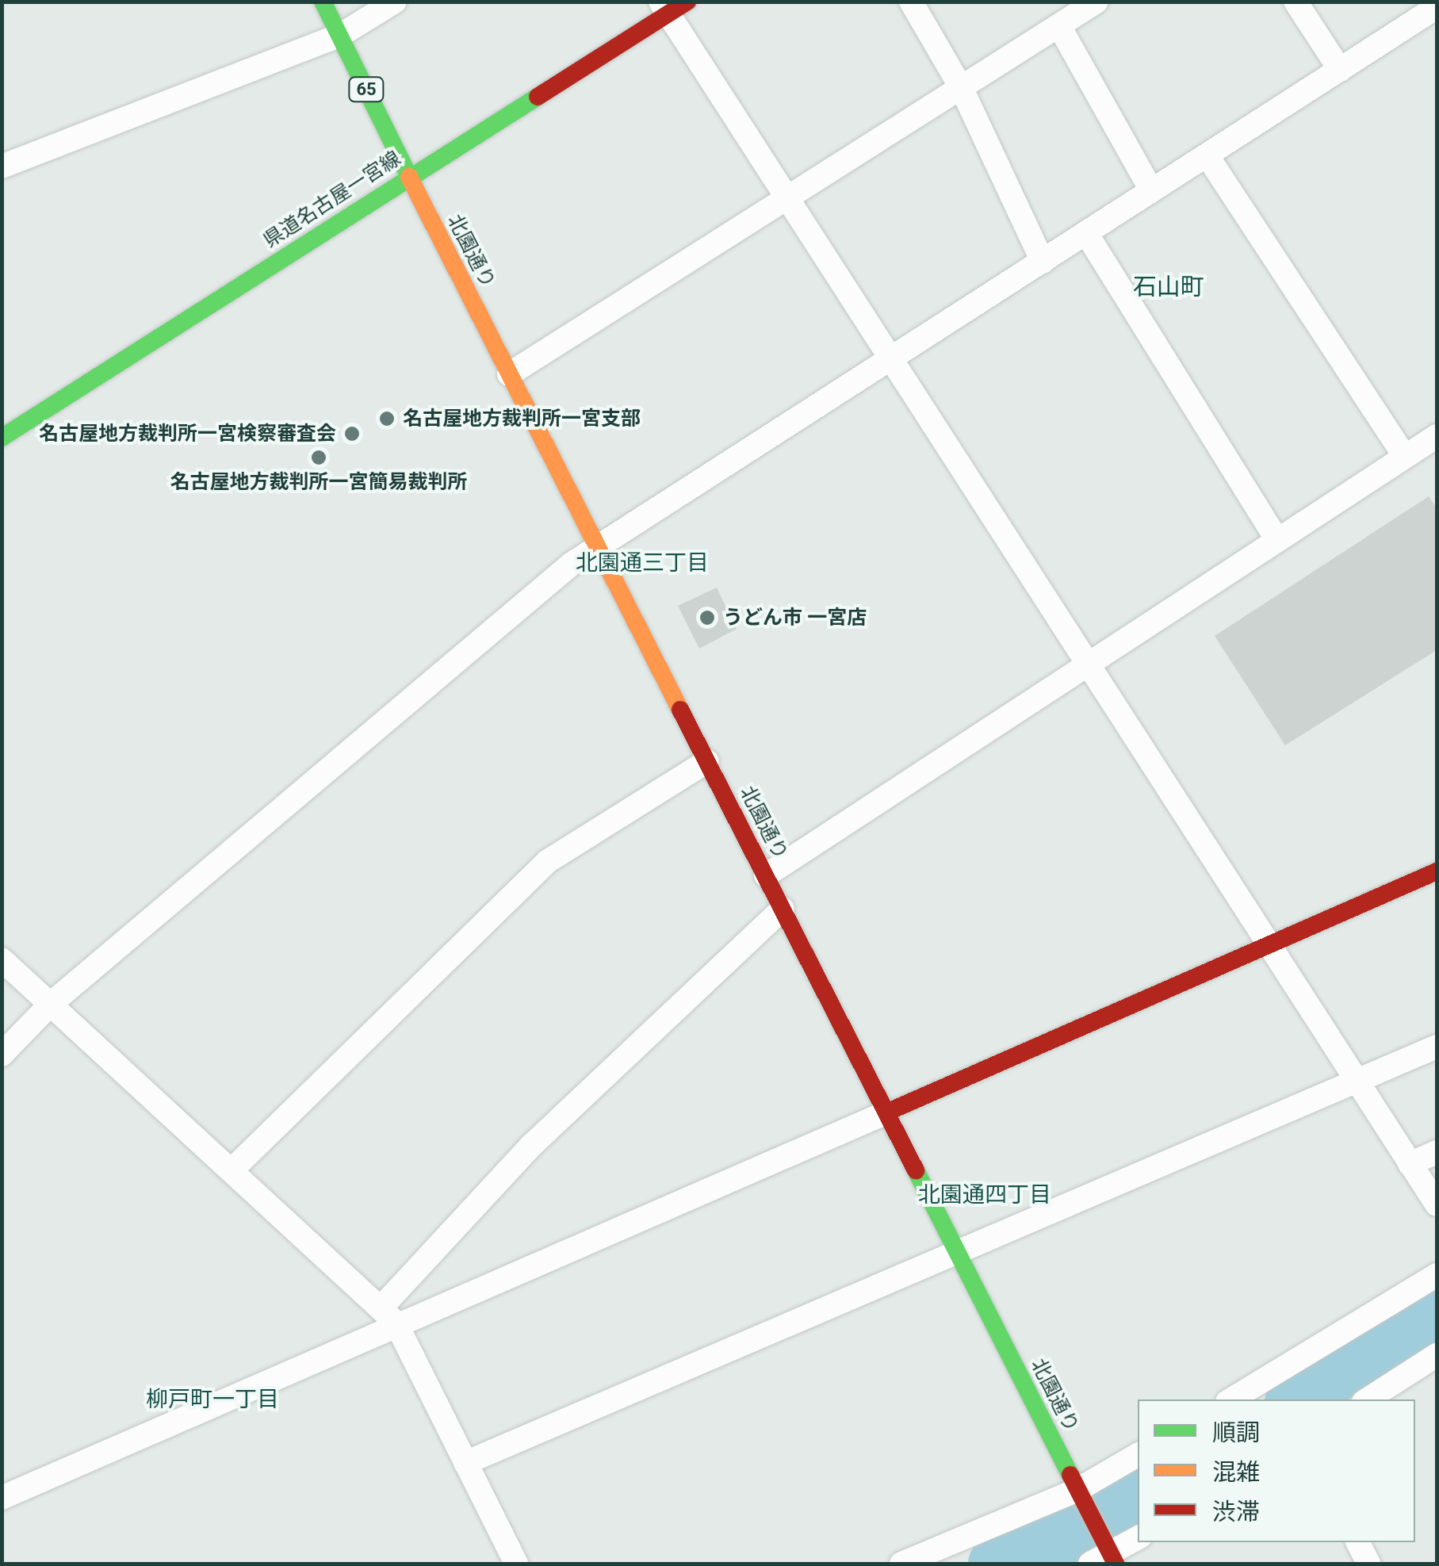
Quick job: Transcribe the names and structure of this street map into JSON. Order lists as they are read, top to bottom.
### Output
{
  "streets": {
    "street": ["65", "県道名古屋一宮線", "北園通り"]
  },
  "crossings": [
    ["65", "県道名古屋一宮線"],
    ["65", "北園通り"],
    ["県道名古屋一宮線", "北園通り"]
  ],
  "districts": [
    "石山町",
    "北園通三丁目",
    "北園通四丁目",
    "柳戸町一丁目"
  ],
  "places": [
    "名古屋地方裁判所一宮支部",
    "名古屋地方裁判所一宮検察審査会",
    "名古屋地方裁判所一宮簡易裁判所",
    "うどん市 一宮店"
  ],
  "legend": ["順調", "混雑", "渋滞"]
}
